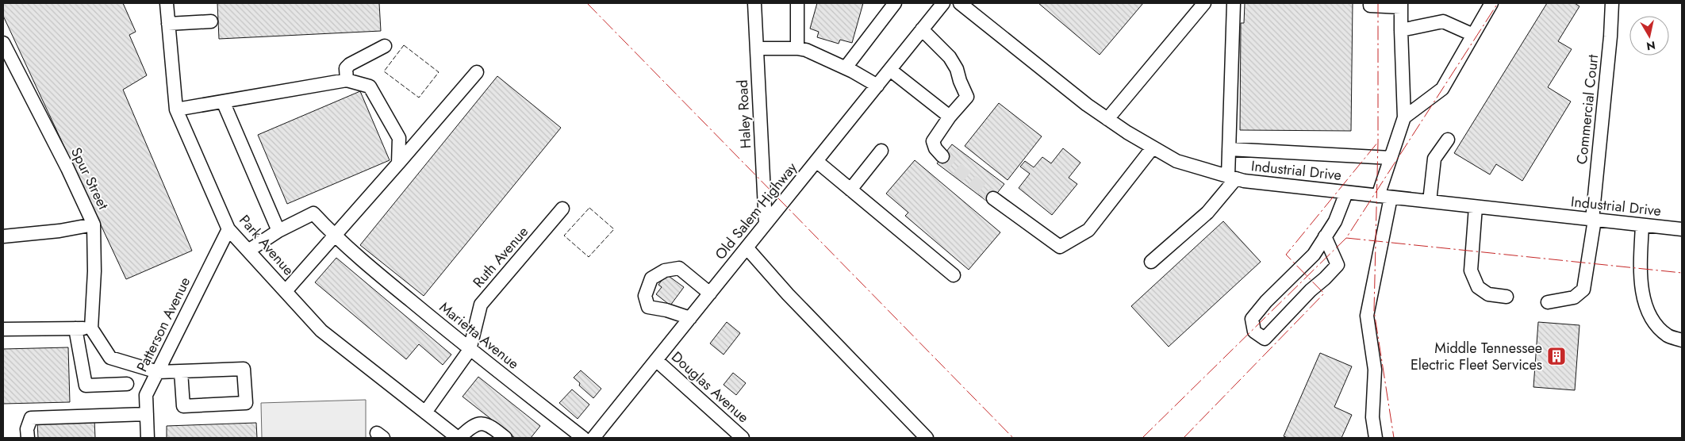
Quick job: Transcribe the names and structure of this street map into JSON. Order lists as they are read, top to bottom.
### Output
{
  "streets": {
    "street": [
      "Commercial Court",
      "Haley Road",
      "Industrial Drive",
      "Spur Street",
      "Old Salem Highway",
      "Park Avenue",
      "Ruth Avenue",
      "Patterson Avenue",
      "Marietta Avenue",
      "Douglas Avenue"
    ]
  },
  "crossings": [
    ["Commercial Court", "Industrial Drive"],
    ["Haley Road", "Old Salem Highway"],
    ["Old Salem Highway", "Douglas Avenue"],
    ["Park Avenue", "Ruth Avenue"],
    ["Park Avenue", "Patterson Avenue"],
    ["Ruth Avenue", "Marietta Avenue"]
  ],
  "places": {
    "building": ["Middle Tennessee Electric Fleet Services"]
  },
  "north": "bottom"
}
